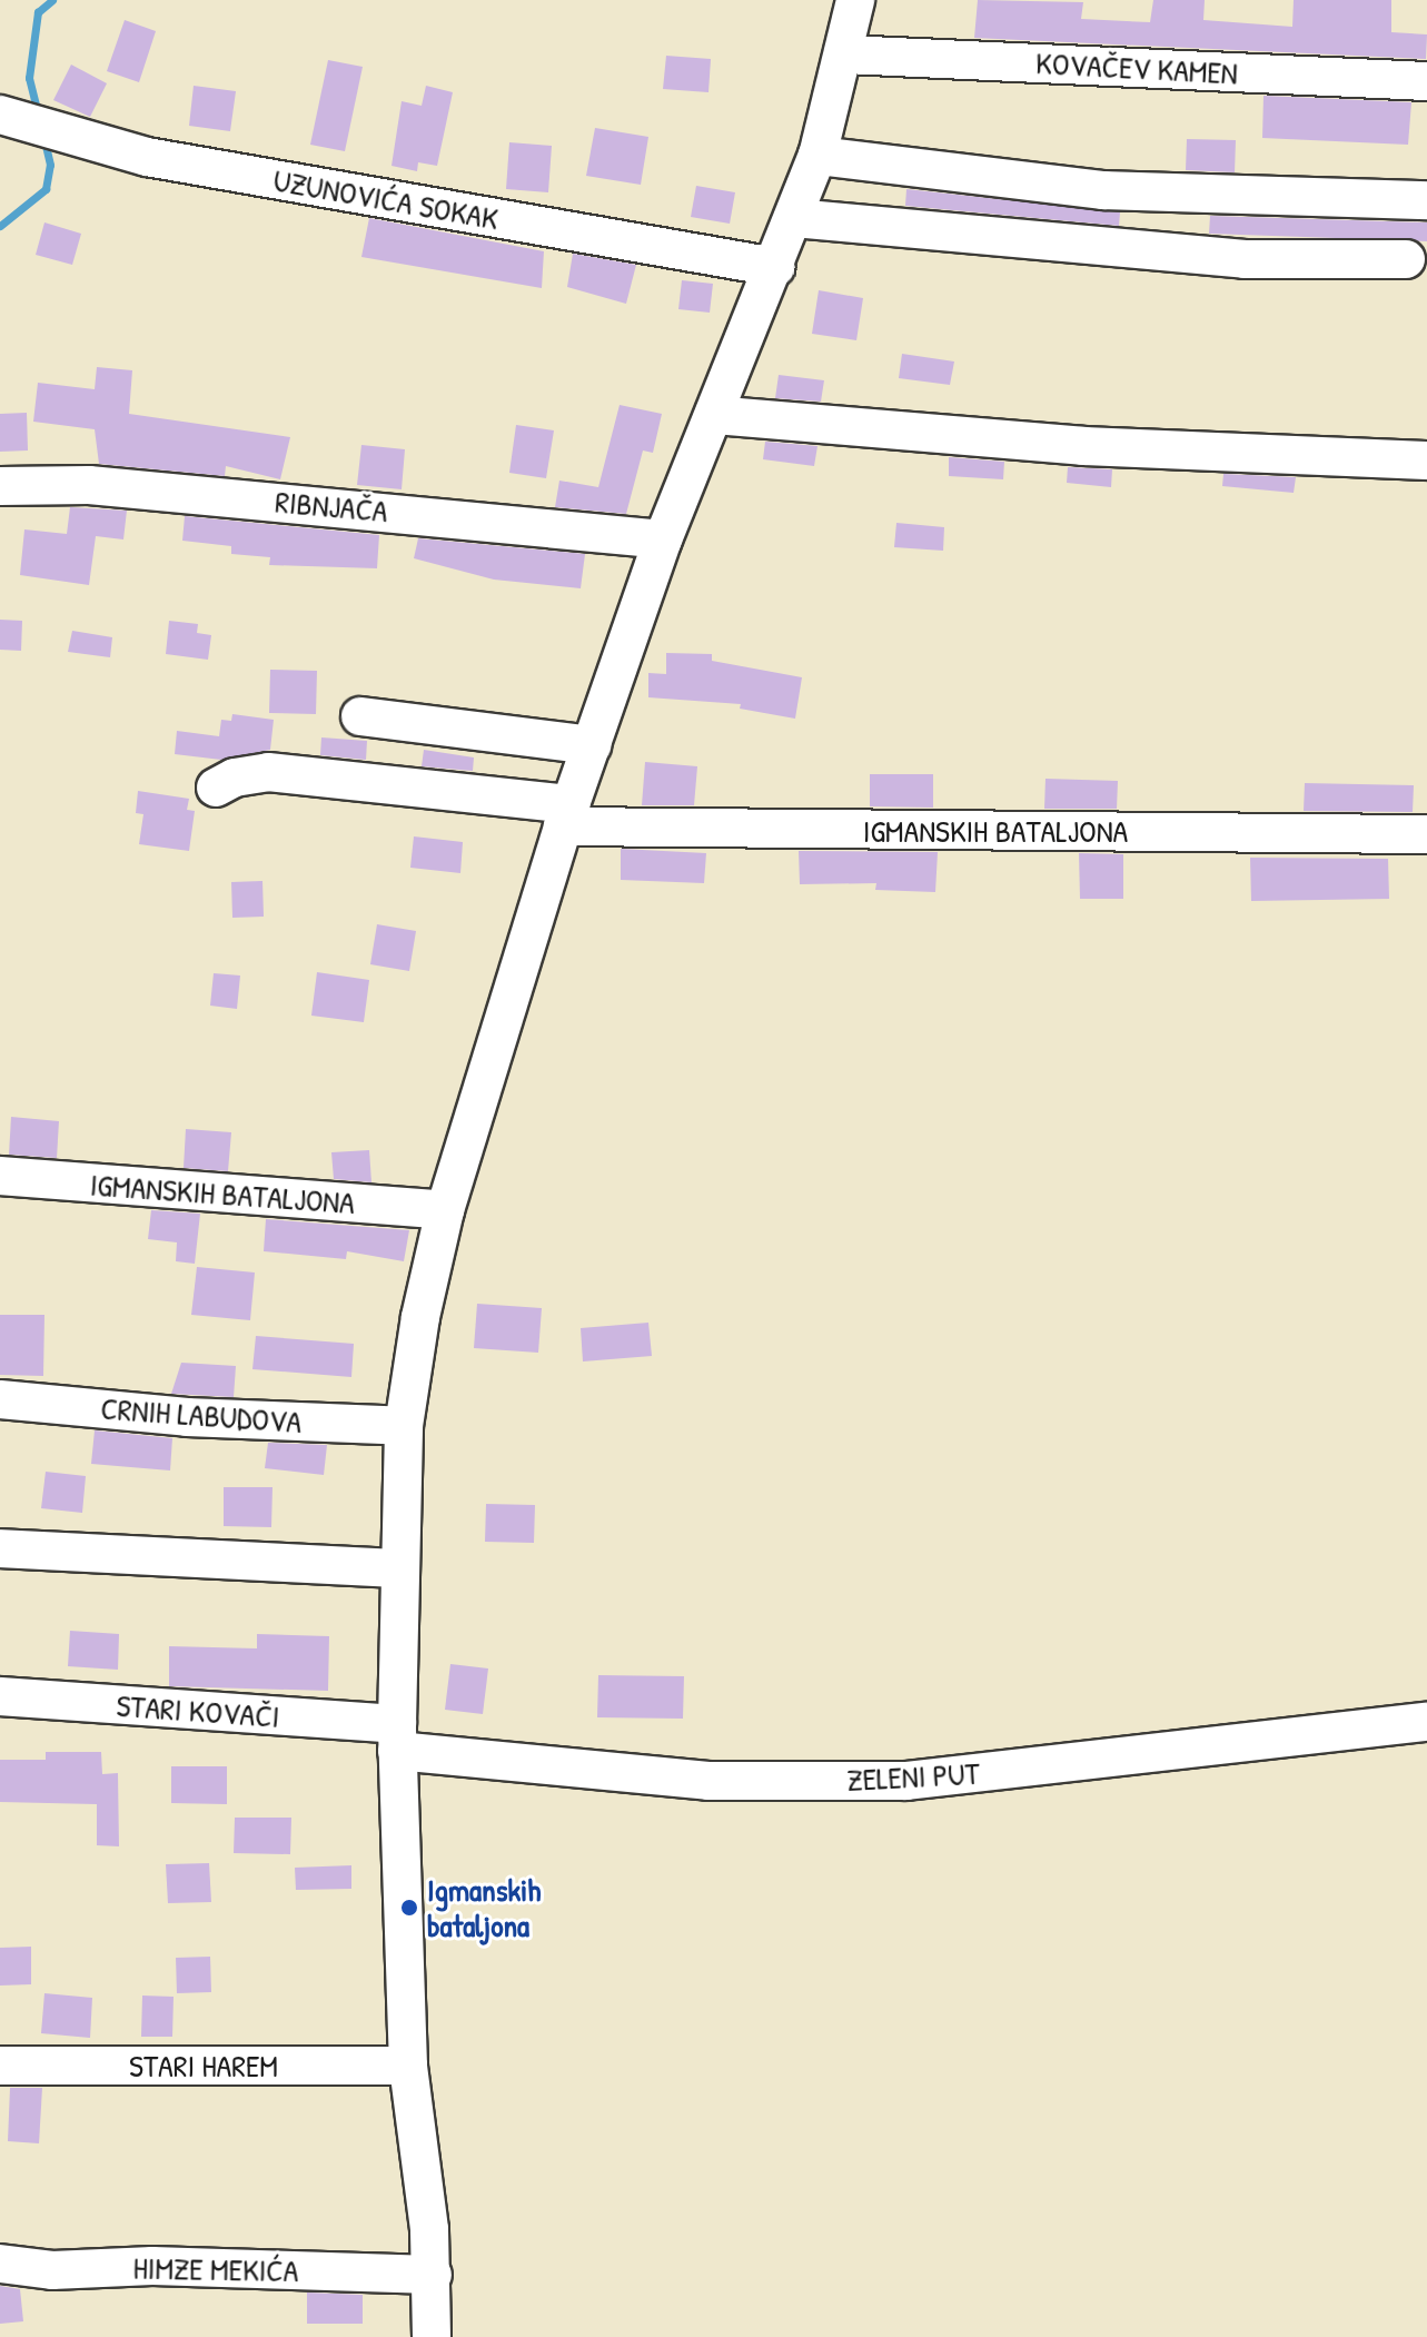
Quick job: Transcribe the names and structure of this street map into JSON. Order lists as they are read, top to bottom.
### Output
{
  "streets": {
    "street": [
      "KOVAČEV KAMEN",
      "UZUNOVIĆA SOKAK",
      "RIBNJAČA",
      "IGMANSKIH BATALJONA",
      "CRNIH LABUDOVA",
      "STARI KOVAČI",
      "ZELENI PUT",
      "STARI HAREM",
      "HIMZE MEKIĆA"
    ]
  },
  "crossings": [
    ["STARI KOVAČI", "ZELENI PUT"]
  ],
  "places": ["Igmanskih bataljona"]
}
